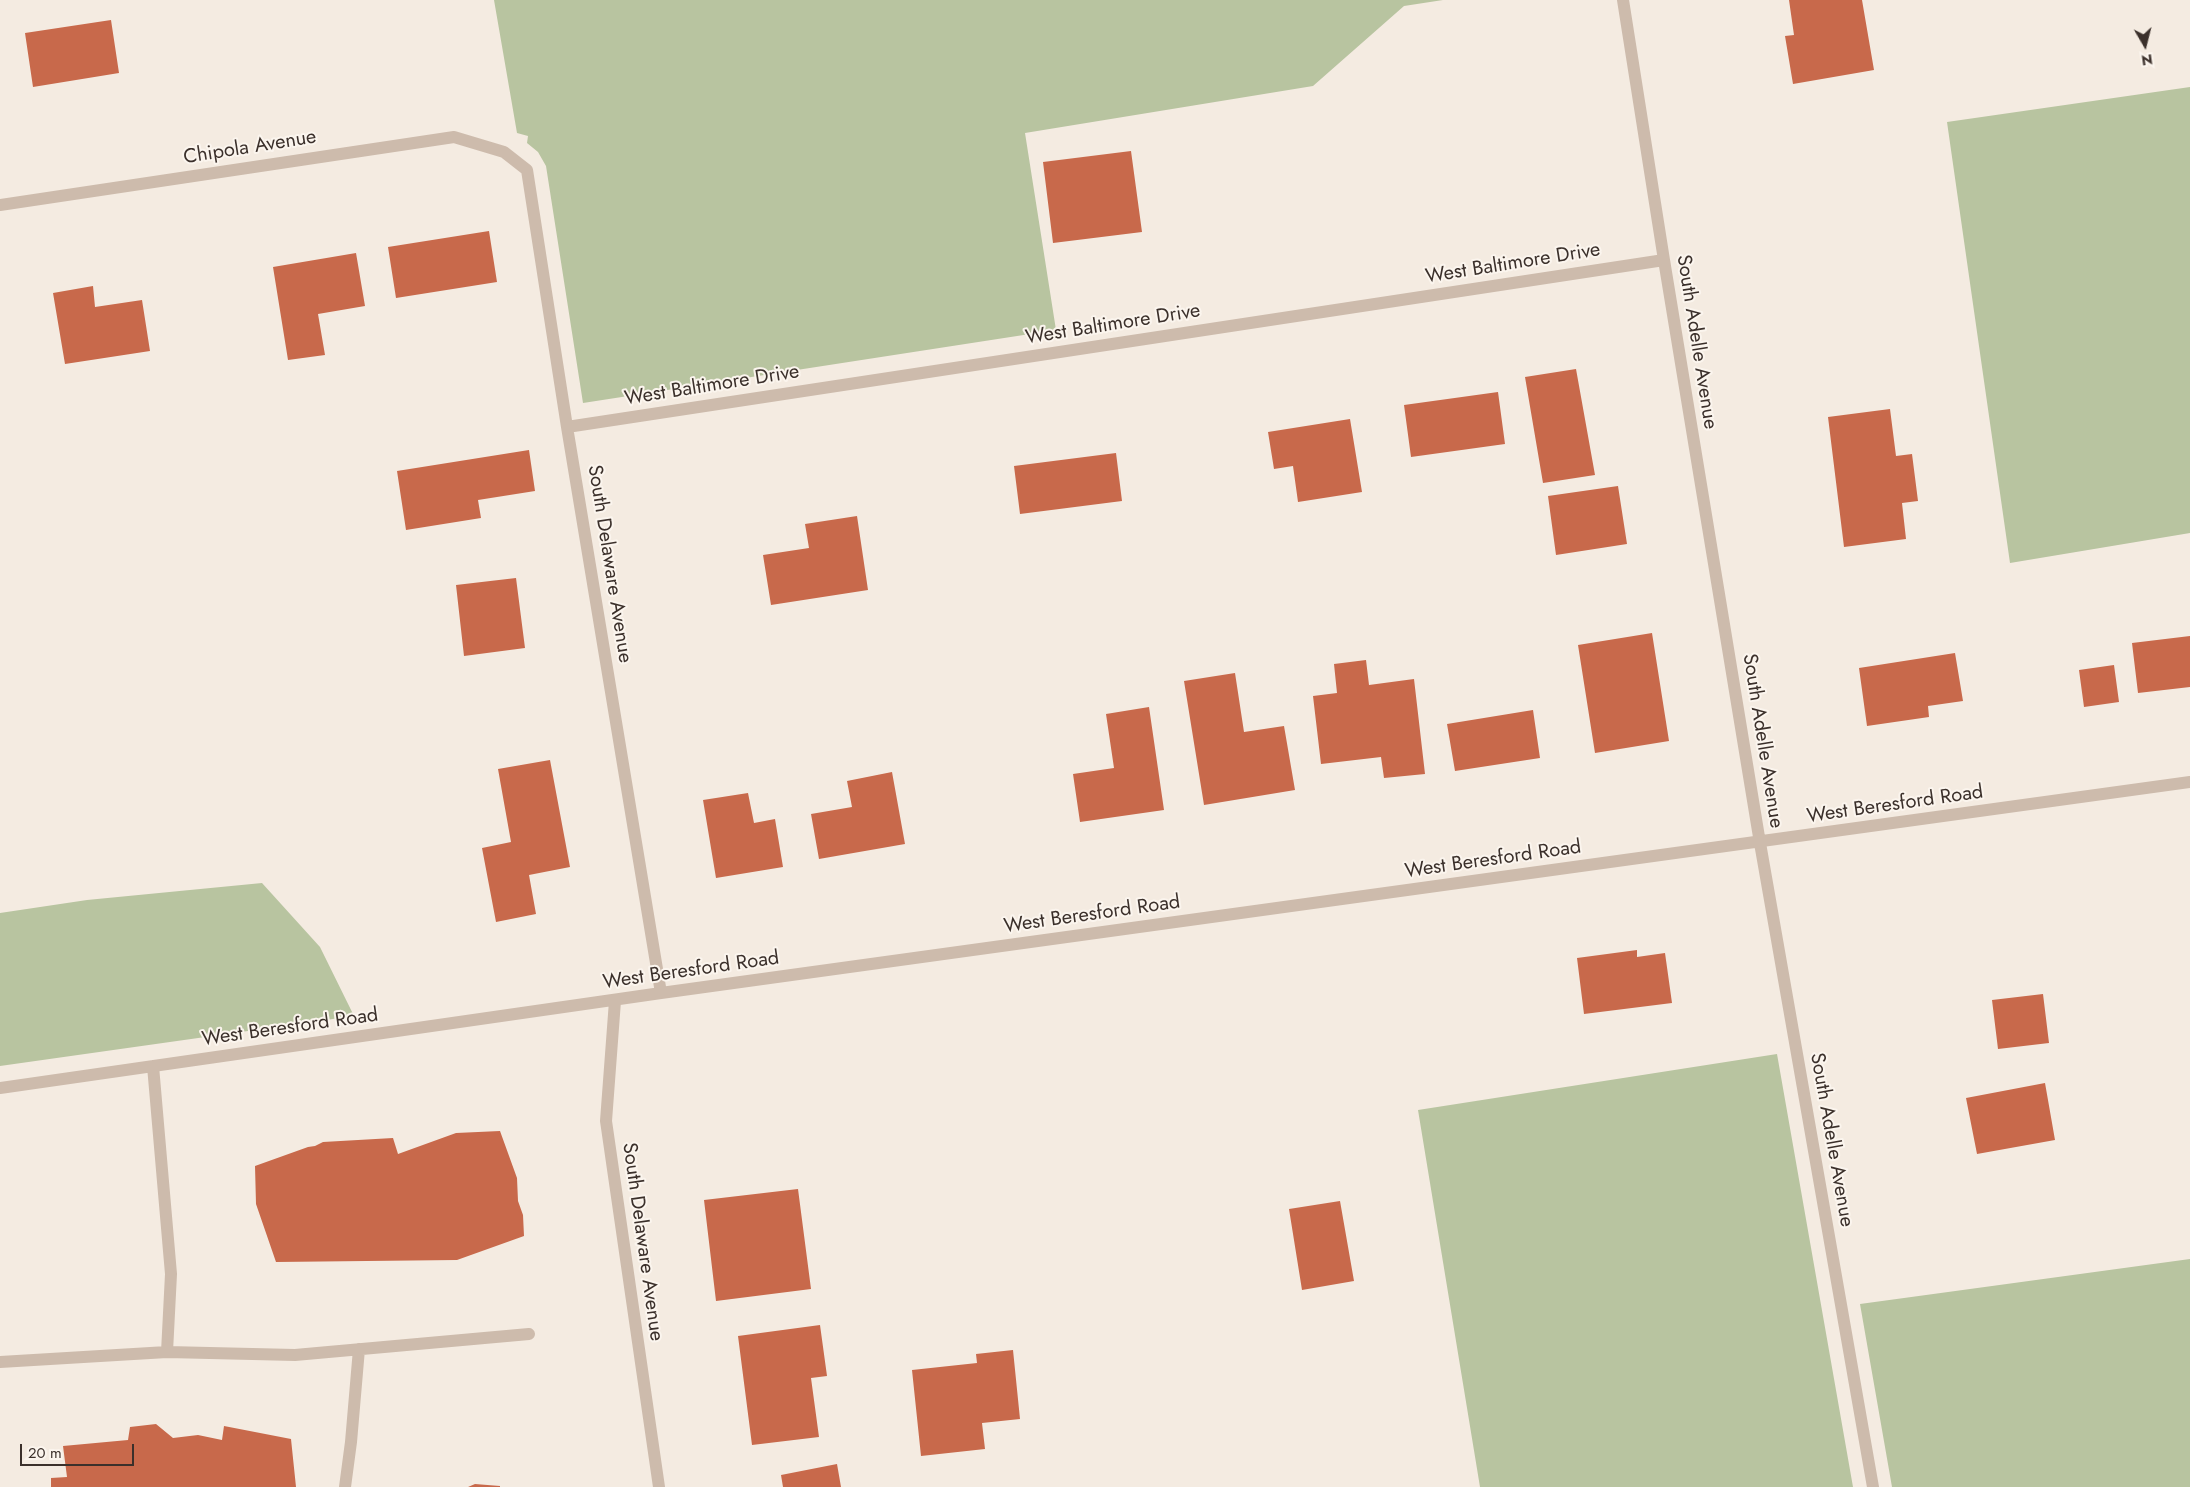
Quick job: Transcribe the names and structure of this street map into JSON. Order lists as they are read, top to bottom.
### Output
{
  "streets": {
    "street": [
      "Chipola Avenue",
      "West Baltimore Drive",
      "South Adelle Avenue",
      "South Delaware Avenue",
      "West Beresford Road"
    ]
  },
  "crossings": [
    ["Chipola Avenue", "South Delaware Avenue"],
    ["West Baltimore Drive", "South Adelle Avenue"],
    ["West Baltimore Drive", "South Delaware Avenue"],
    ["South Adelle Avenue", "West Beresford Road"],
    ["South Delaware Avenue", "West Beresford Road"]
  ],
  "scale_bar": "20 m",
  "north": "bottom"
}
